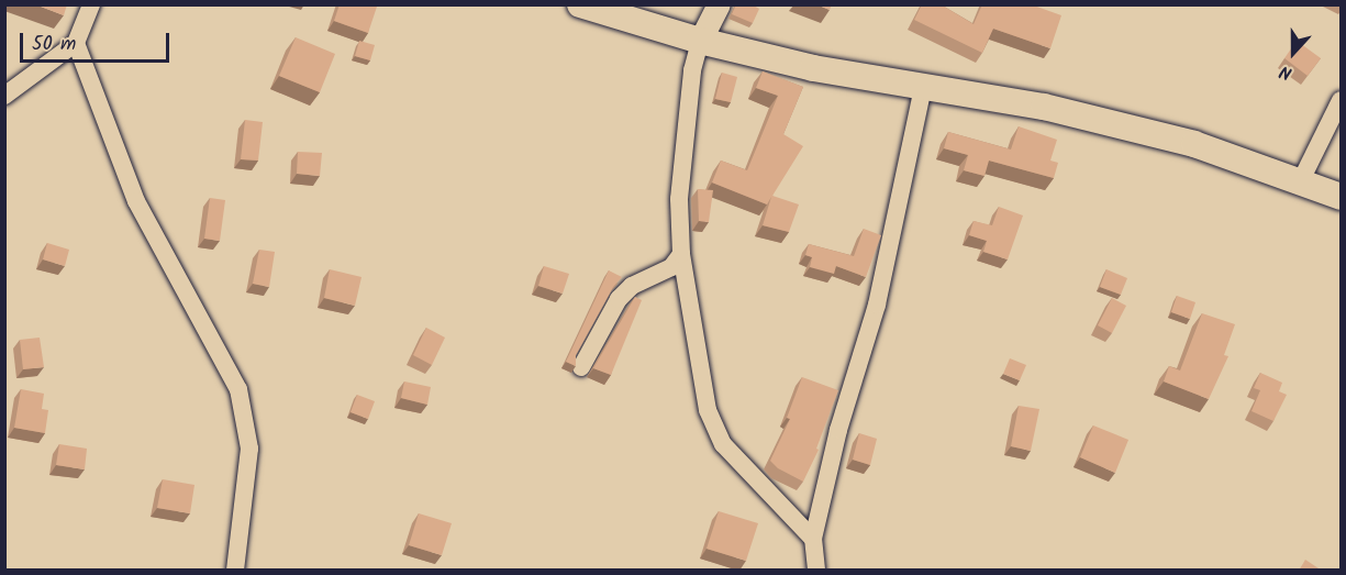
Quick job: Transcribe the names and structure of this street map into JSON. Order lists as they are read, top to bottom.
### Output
{
  "scale_bar": "50 m",
  "north": "bottom"
}
